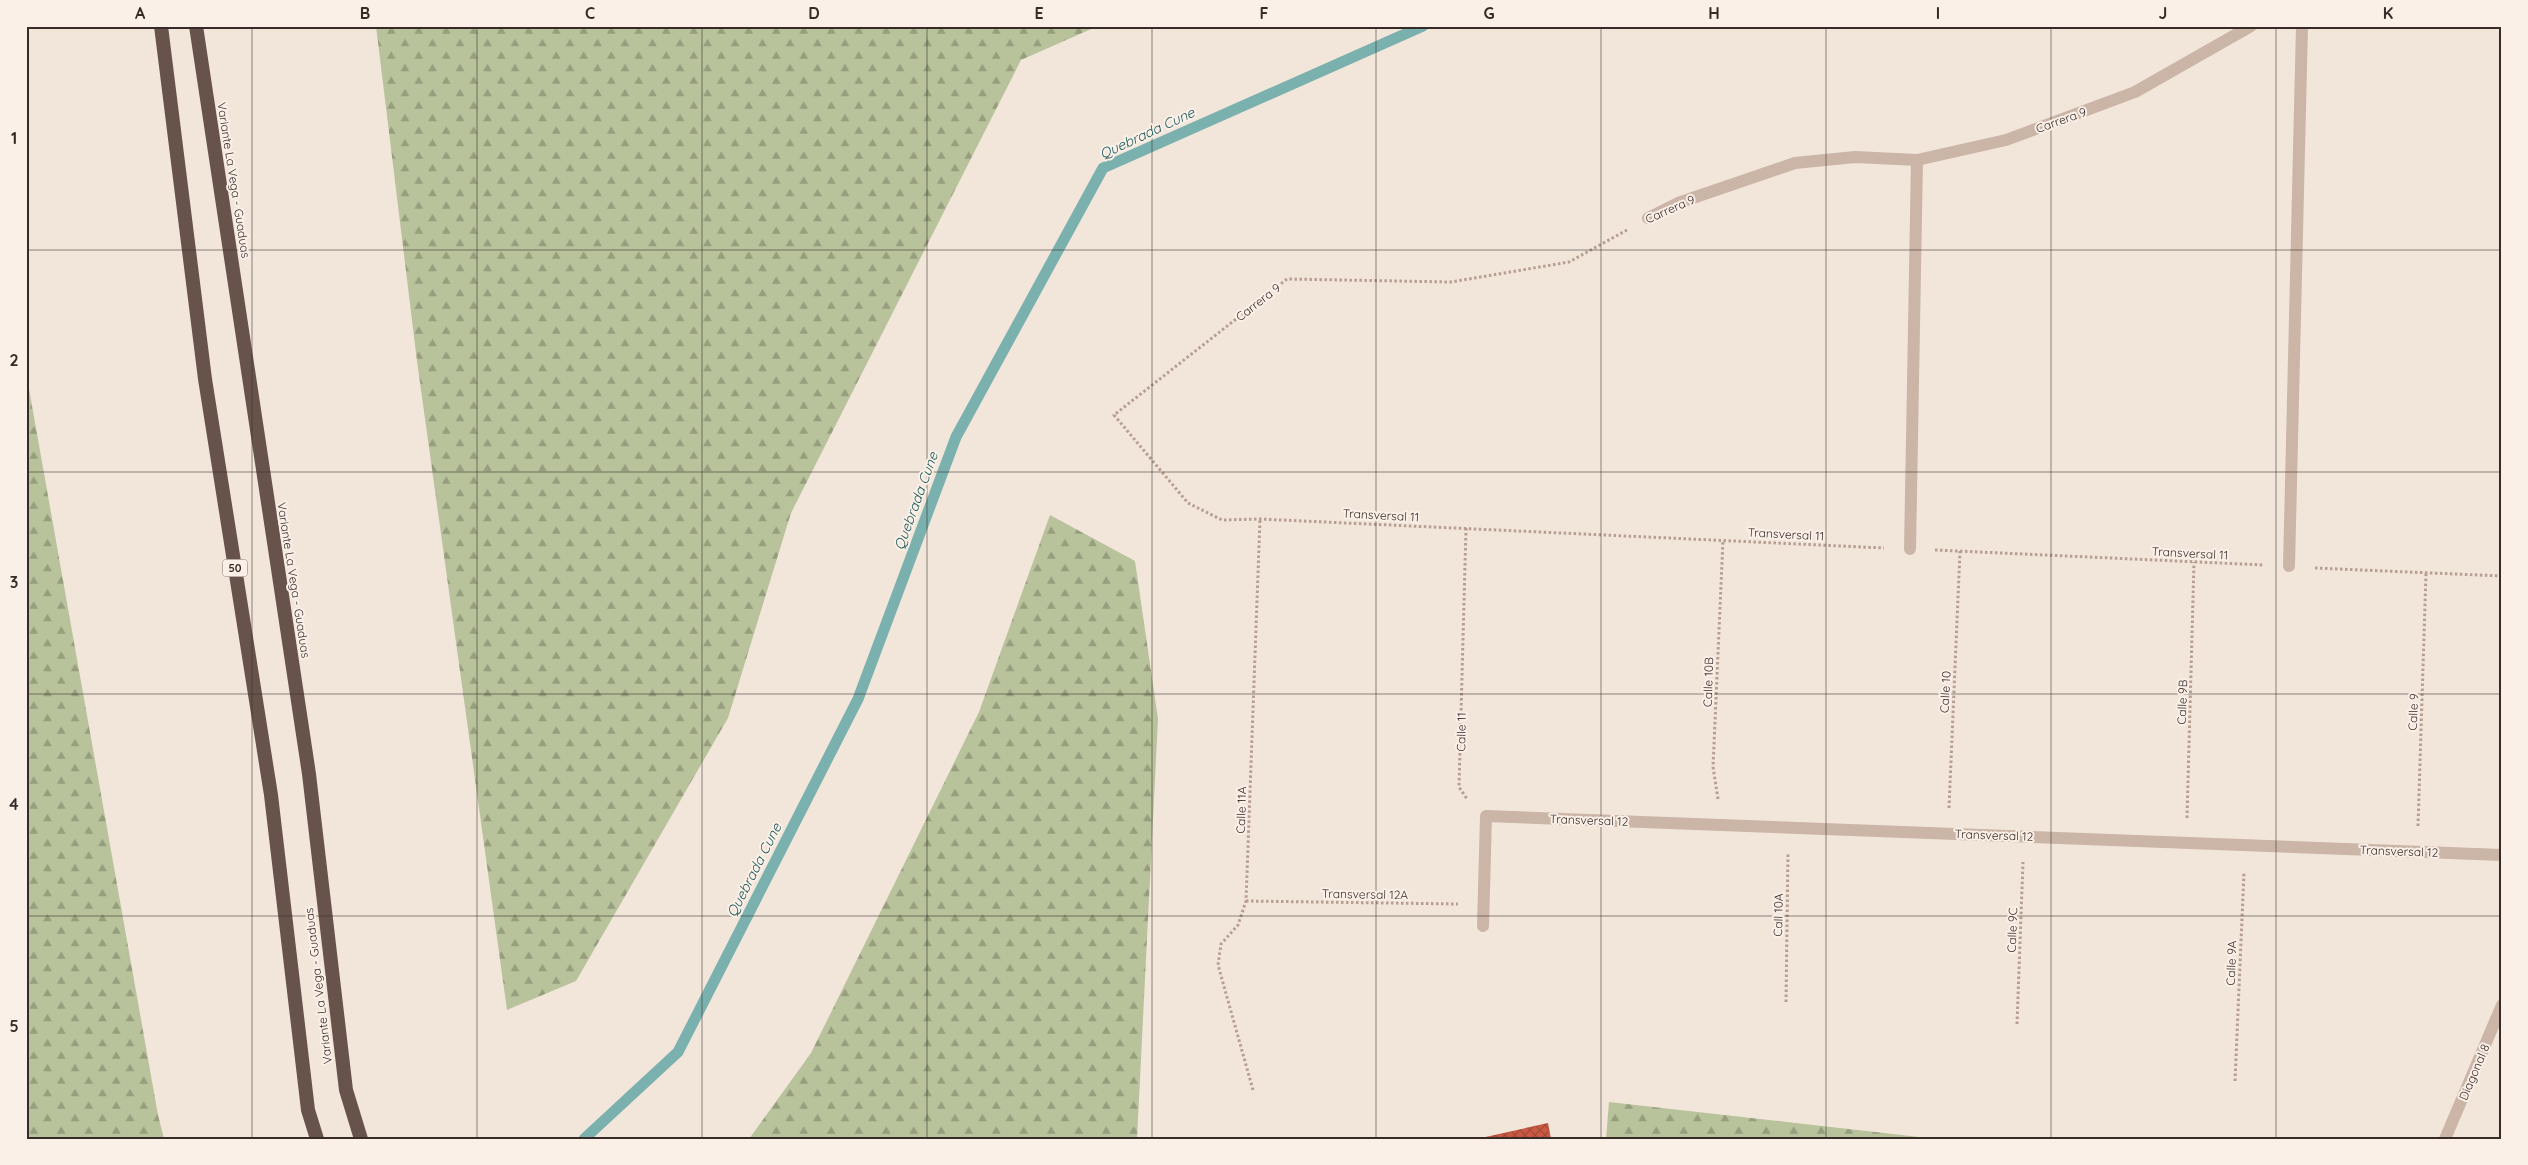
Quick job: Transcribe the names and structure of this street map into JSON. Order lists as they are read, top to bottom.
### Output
{
  "streets": {
    "highway": ["Variante La Vega - Guaduas", "50"],
    "street": ["Carrera 9", "Transversal 12", "Diagonal 8"],
    "path": [
      "Transversal 11",
      "Calle 10B",
      "Calle 10",
      "Calle 9B",
      "Calle 9",
      "Calle 11",
      "Calle 11A",
      "Transversal 12A",
      "Call 10A",
      "Calle 9C",
      "Calle 9A"
    ]
  },
  "crossings": [
    ["Carrera 9", "Transversal 11"],
    ["Transversal 11", "Calle 10B"],
    ["Transversal 11", "Calle 10"],
    ["Transversal 11", "Calle 9B"],
    ["Transversal 11", "Calle 9"],
    ["Transversal 11", "Calle 11"],
    ["Transversal 11", "Calle 11A"],
    ["Calle 10B", "Transversal 12"],
    ["Calle 10", "Transversal 12"],
    ["Calle 9B", "Transversal 12"],
    ["Calle 9", "Transversal 12"],
    ["Calle 11", "Transversal 12"],
    ["Calle 11A", "Transversal 12A"],
    ["Transversal 12", "Call 10A"],
    ["Transversal 12", "Calle 9C"],
    ["Transversal 12", "Calle 9A"]
  ],
  "water": ["Quebrada Cune"],
  "grid": {
    "columns": [
      "A",
      "B",
      "C",
      "D",
      "E",
      "F",
      "G",
      "H",
      "I",
      "J",
      "K"
    ],
    "rows": [
      "1",
      "2",
      "3",
      "4",
      "5"
    ]
  }
}
